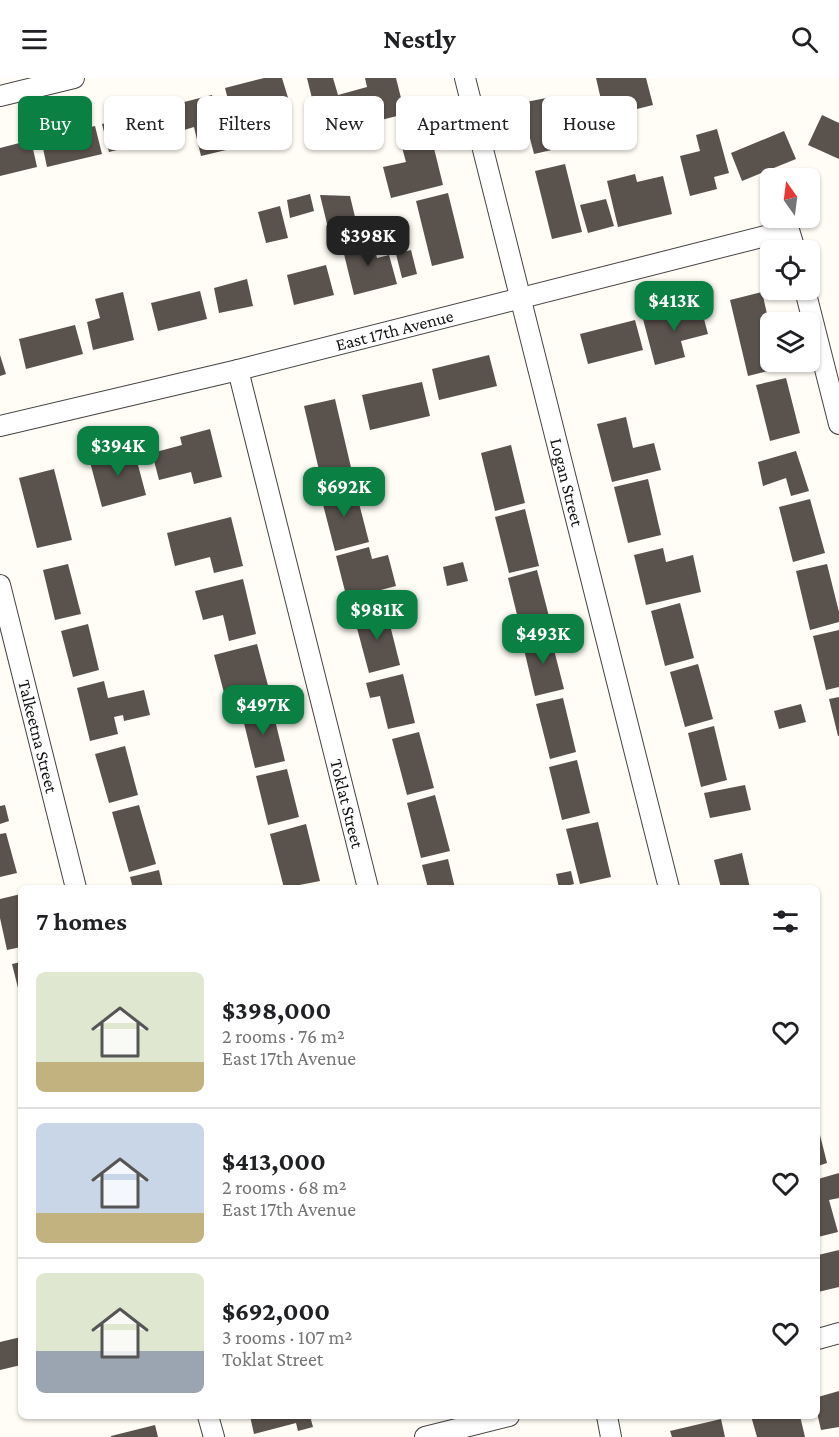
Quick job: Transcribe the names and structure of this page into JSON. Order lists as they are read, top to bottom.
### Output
{
  "streets": {
    "street": [
      "East 17th Avenue",
      "Logan Street",
      "Talkeetna Street",
      "Toklat Street"
    ]
  },
  "crossings": [
    ["East 17th Avenue", "Logan Street"],
    ["East 17th Avenue", "Toklat Street"]
  ],
  "north": "top",
  "page": {
    "header": "Nestly",
    "chip": [
      "Buy",
      "Rent",
      "Filters",
      "New",
      "Apartment",
      "House"
    ],
    "price": [
      "$398K",
      "$413K",
      "$394K",
      "$692K",
      "$981K",
      "$493K",
      "$497K"
    ],
    "heading": "7 homes",
    "list": [
      {
        "name": "$398,000",
        "note": "2 rooms · 76 m² · East 17th Avenue"
      },
      {
        "name": "$413,000",
        "note": "2 rooms · 68 m² · East 17th Avenue"
      },
      {
        "name": "$692,000",
        "note": "3 rooms · 107 m² · Toklat Street"
      }
    ]
  }
}
